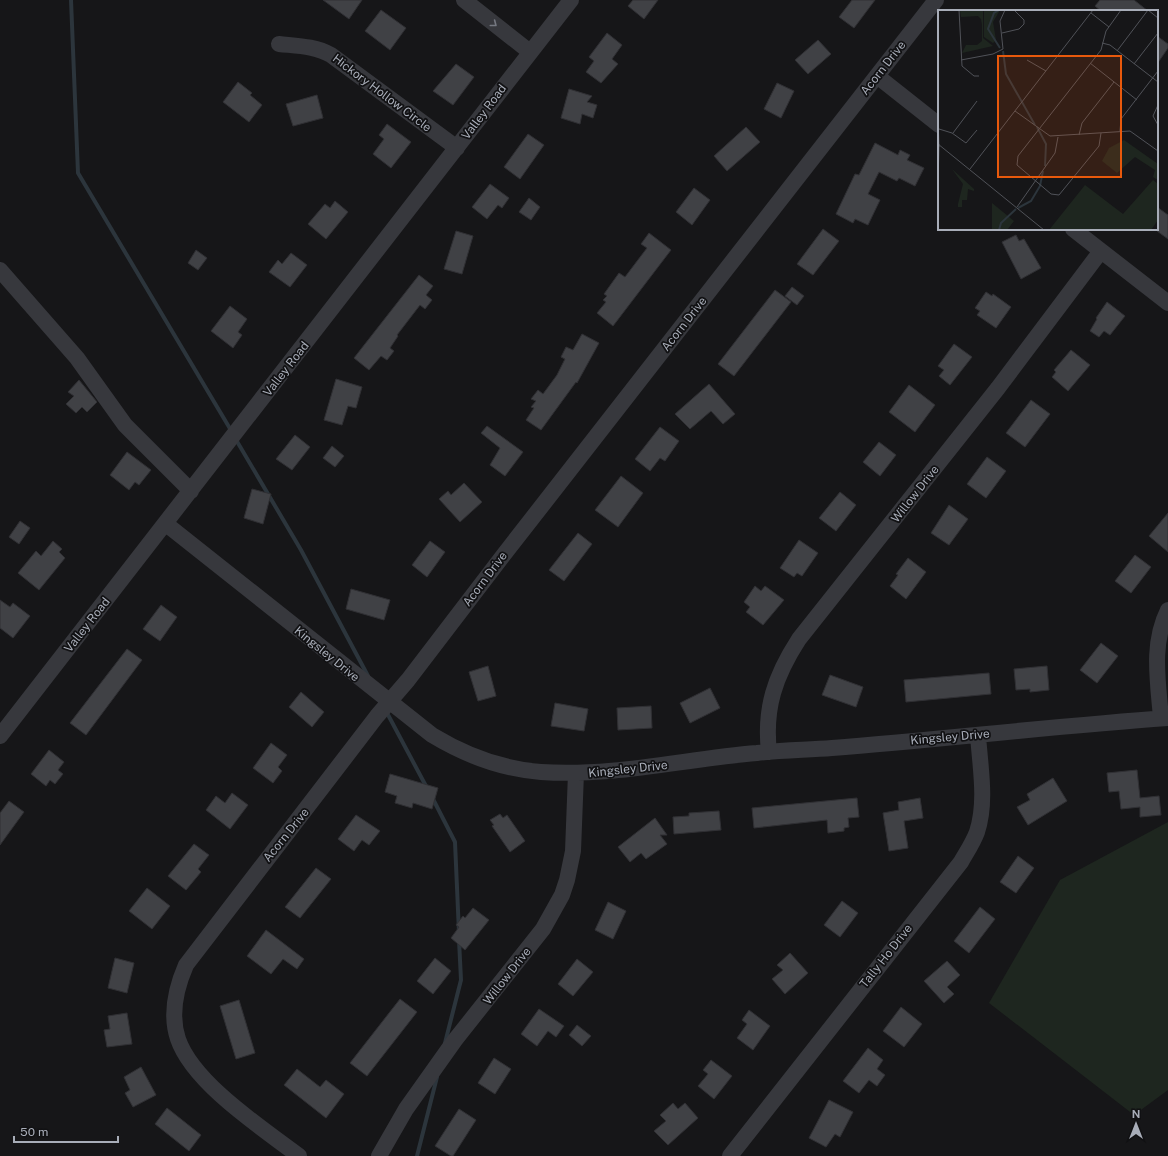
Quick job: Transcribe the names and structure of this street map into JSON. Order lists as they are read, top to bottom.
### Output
{
  "streets": {
    "street": [
      "Acorn Drive",
      "Hickory Hollow Circle",
      "Valley Road",
      "Willow Drive",
      "Kingsley Drive",
      "Tally Ho Drive"
    ]
  },
  "crossings": [
    ["Acorn Drive", "Kingsley Drive"],
    ["Hickory Hollow Circle", "Valley Road"],
    ["Valley Road", "Kingsley Drive"],
    ["Willow Drive", "Kingsley Drive"],
    ["Kingsley Drive", "Tally Ho Drive"]
  ],
  "scale_bar": "50 m",
  "north": "top"
}
